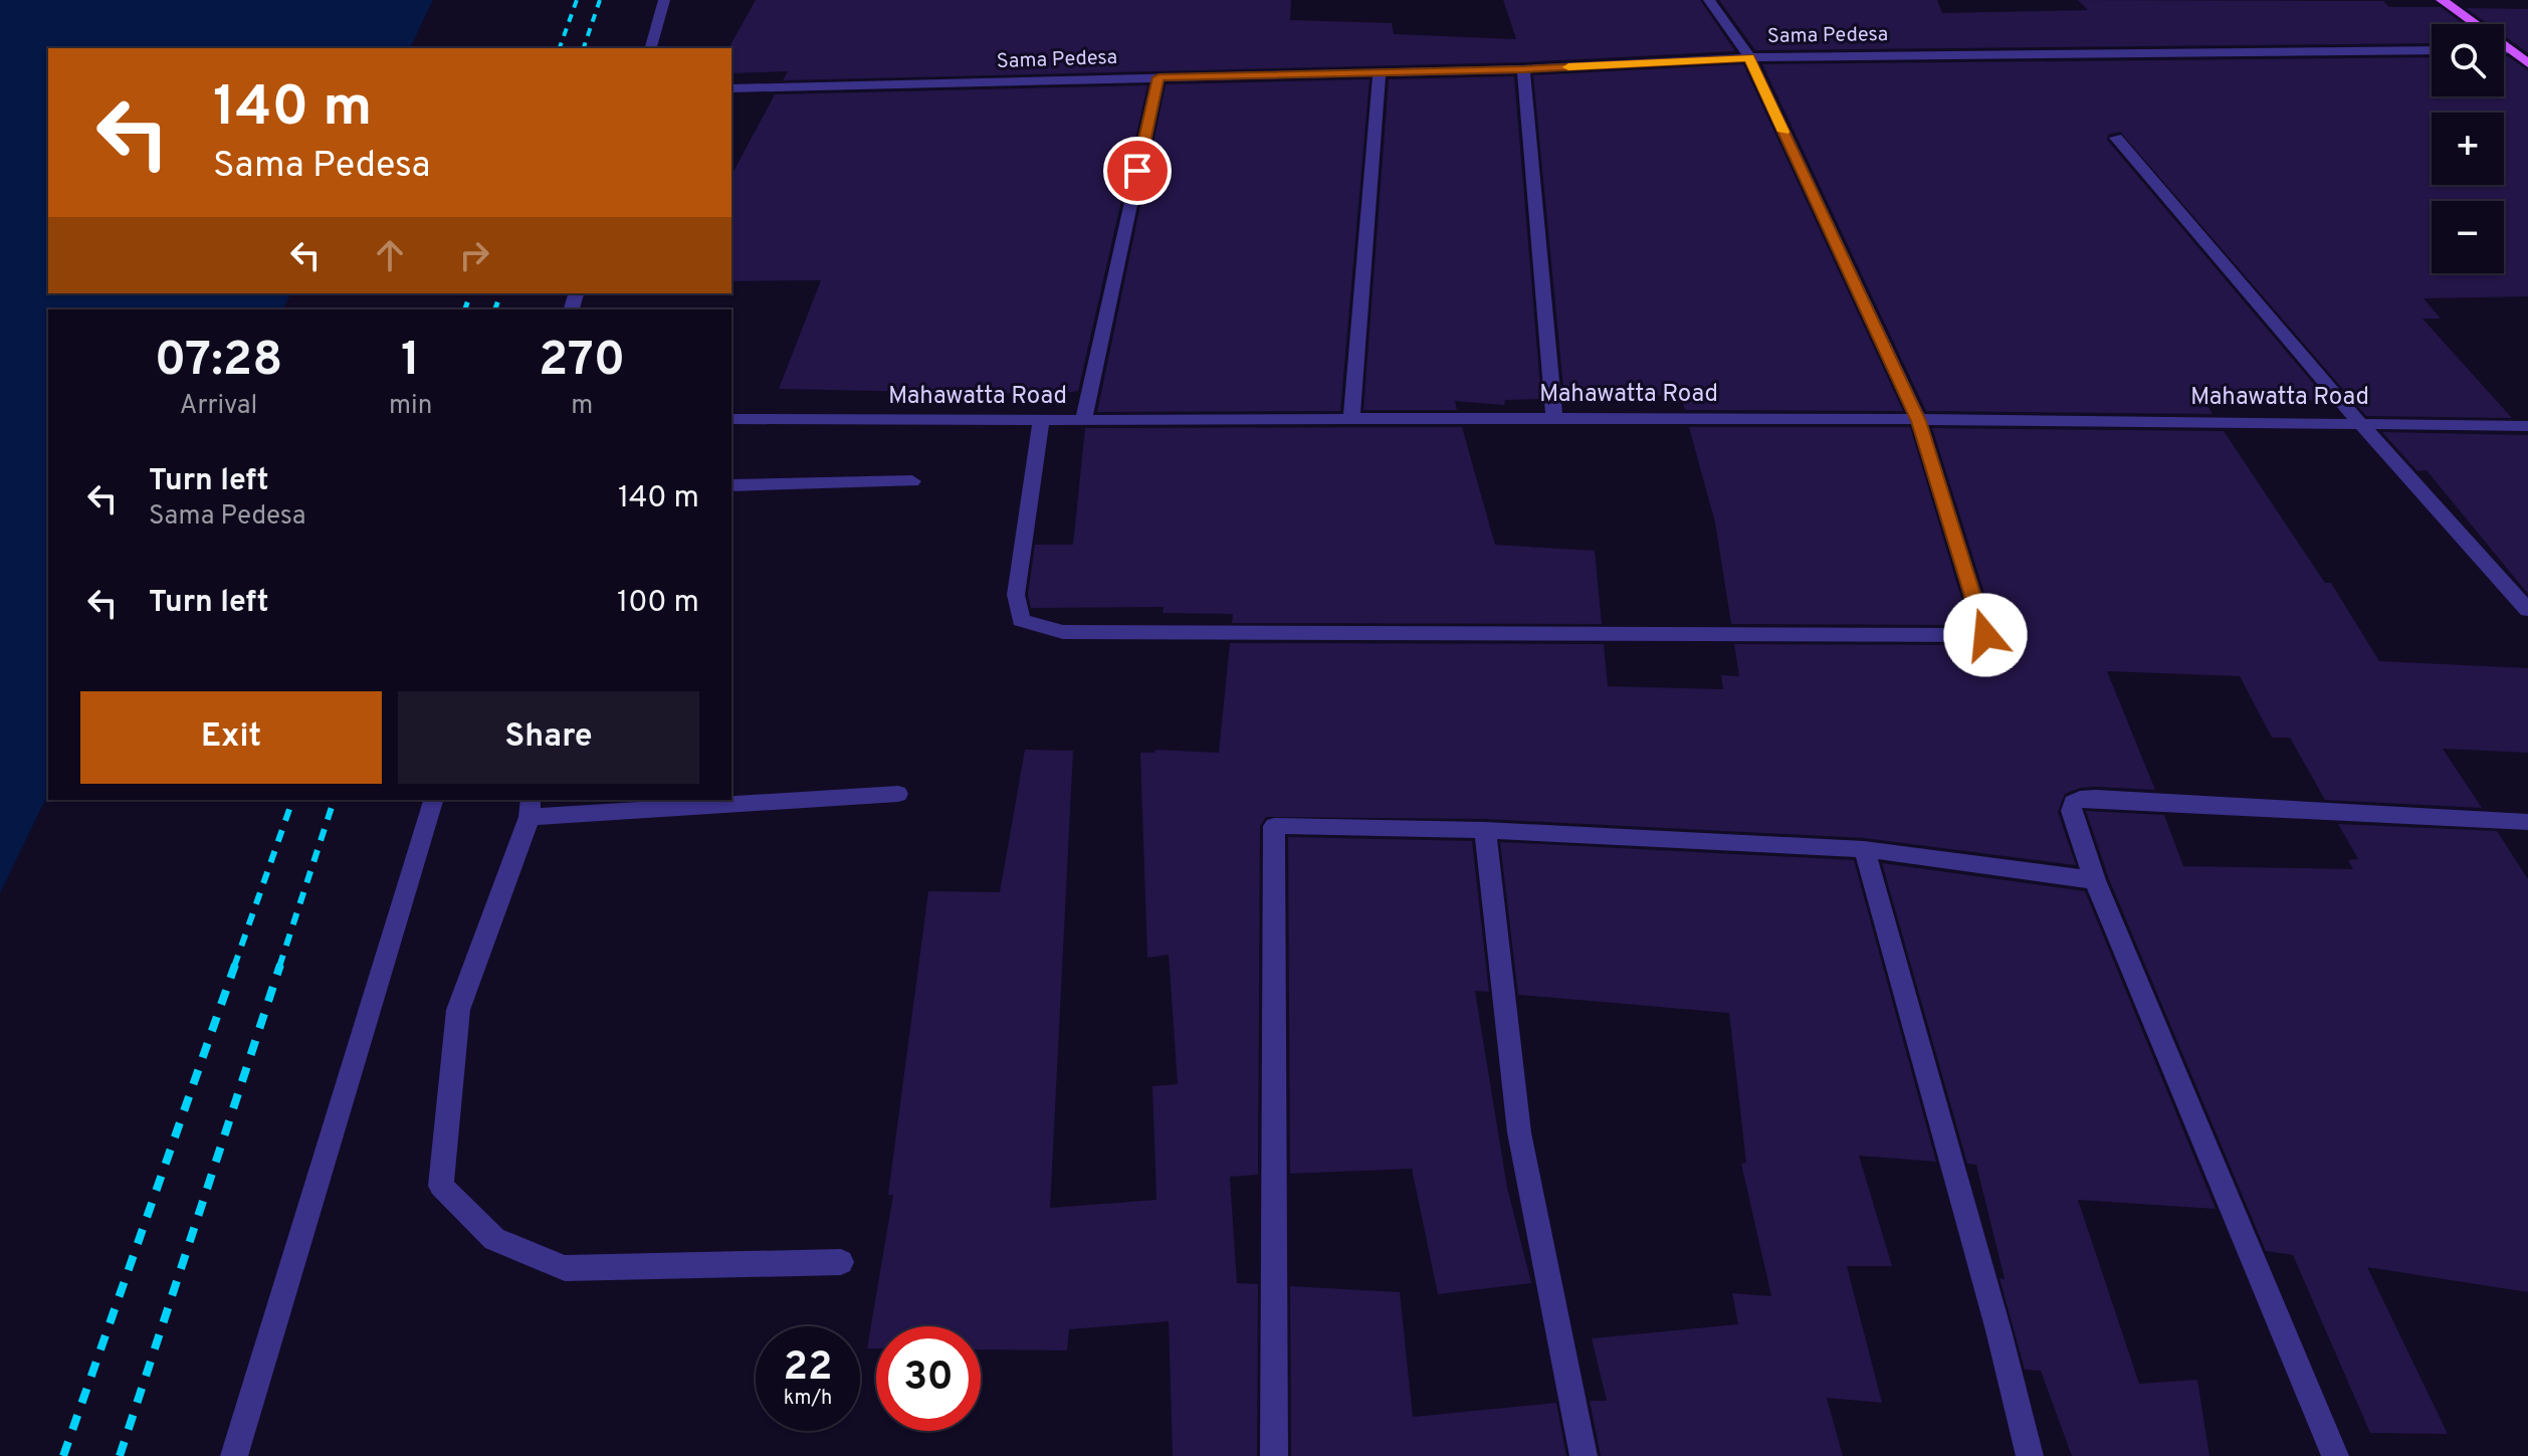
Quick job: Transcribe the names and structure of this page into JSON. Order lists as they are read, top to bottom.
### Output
{
  "streets": {
    "street": ["Sama Pedesa", "Mahawatta Road"]
  },
  "page": {
    "map_buttons": ["+", "−"],
    "turn": ["140 m", "Sama Pedesa"],
    "eta": [
      "07:28",
      "Arrival",
      "1",
      "min",
      "270",
      "m"
    ],
    "list": [
      {
        "name": "Turn left",
        "note": "Sama Pedesa",
        "value": "140 m"
      },
      {
        "name": "Turn left",
        "value": "100 m"
      }
    ],
    "buttons": ["Exit", "Share"],
    "speed": "22 km/h",
    "limit": "30"
  }
}
